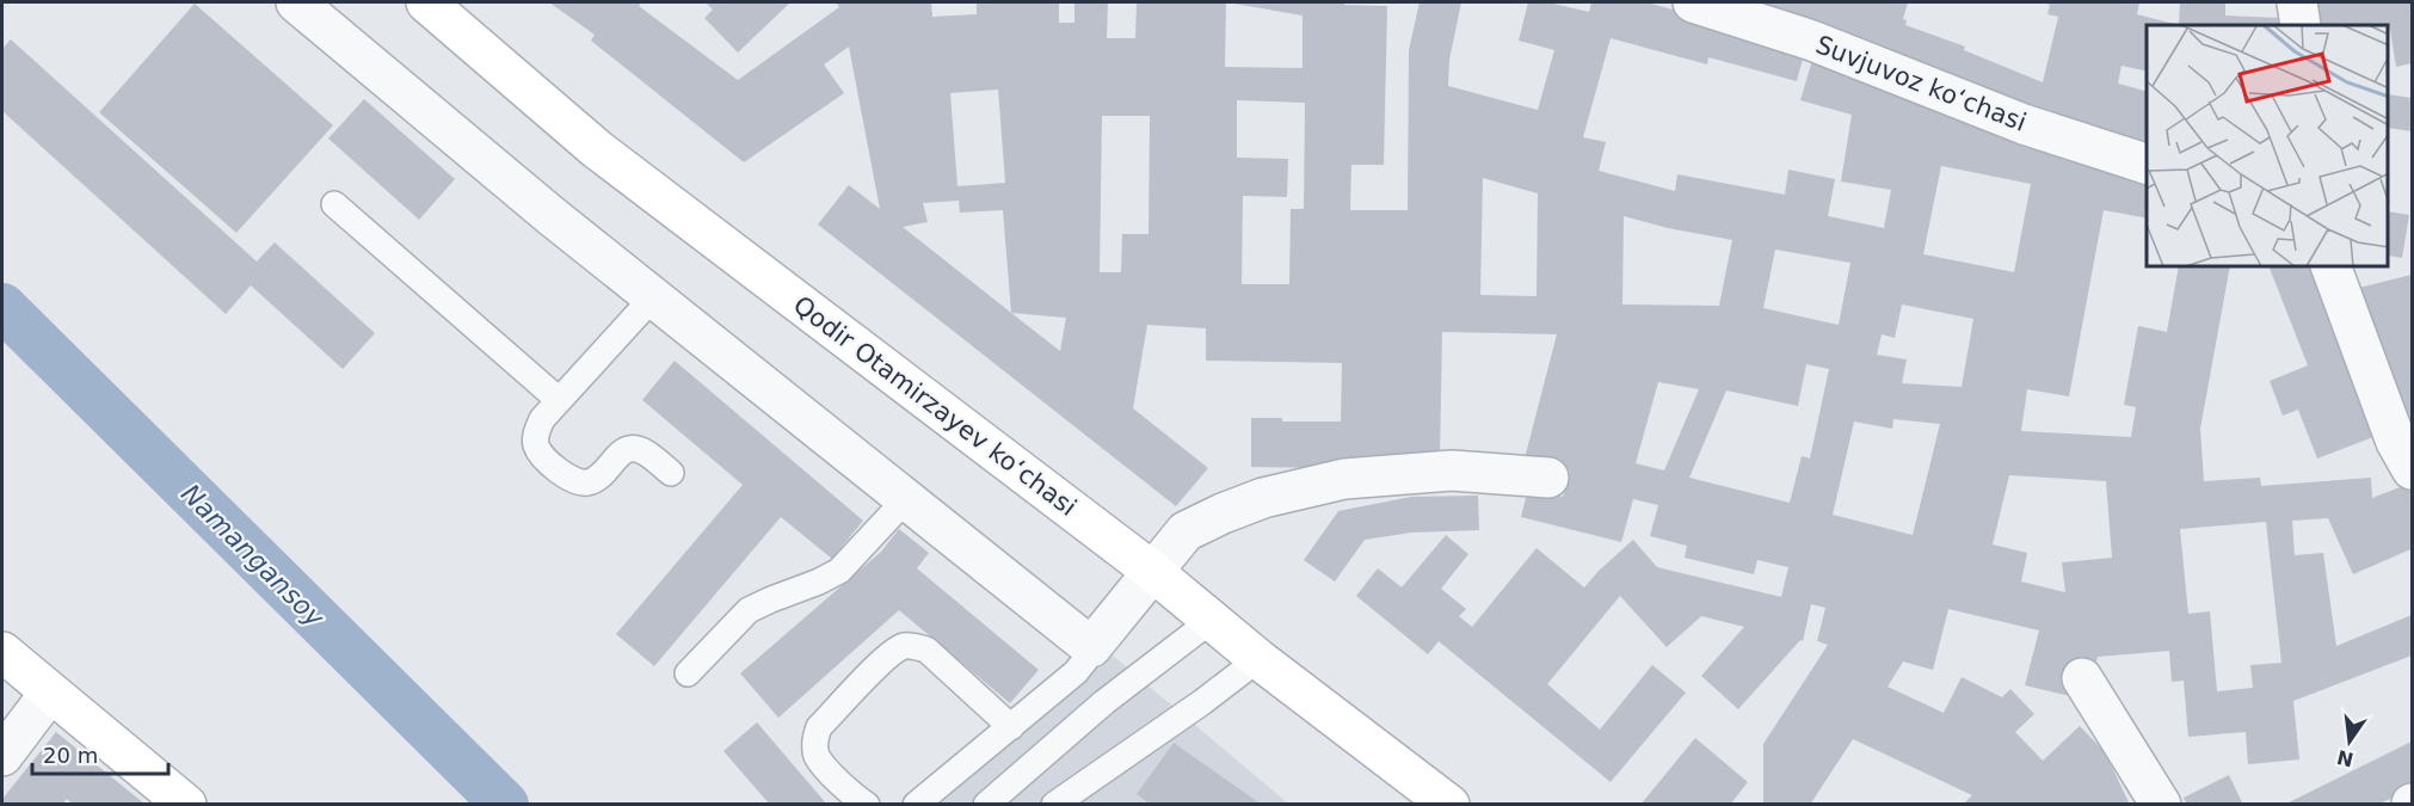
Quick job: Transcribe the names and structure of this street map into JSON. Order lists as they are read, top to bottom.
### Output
{
  "streets": {
    "main road": ["Qodir Otamirzayev koʻchasi"],
    "street": ["Suvjuvoz koʻchasi"]
  },
  "water": ["Namangansoy"],
  "scale_bar": "20 m",
  "north": "bottom"
}
